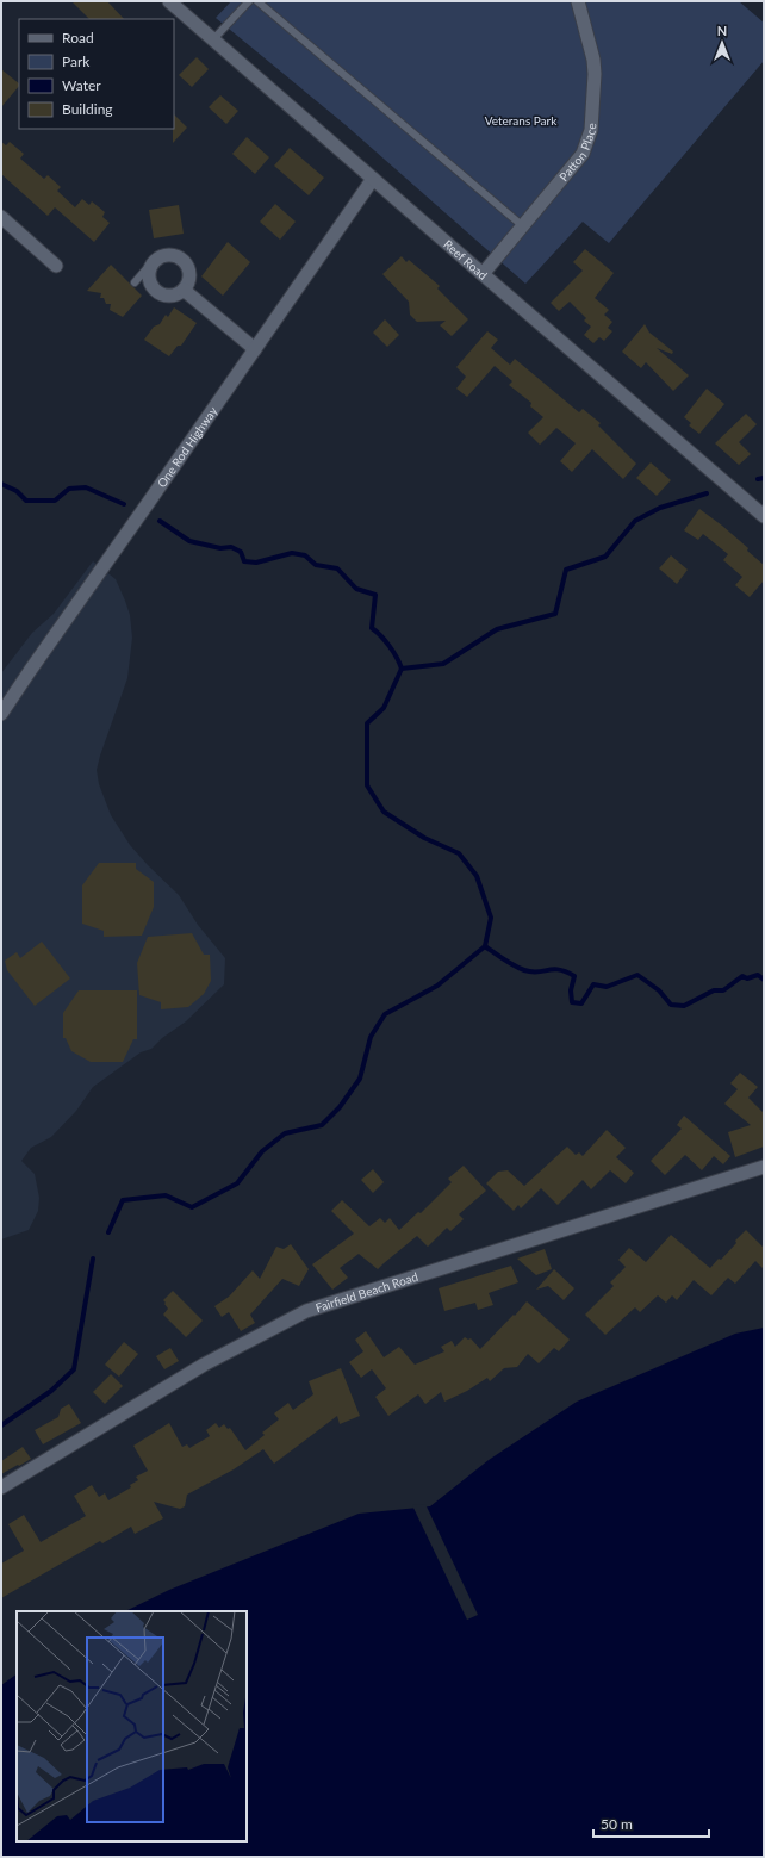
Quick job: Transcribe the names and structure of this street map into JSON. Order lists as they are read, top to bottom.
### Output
{
  "streets": {
    "street": [
      "Patton Place",
      "Reef Road",
      "One Rod Highway",
      "Fairfield Beach Road"
    ]
  },
  "crossings": [
    ["Patton Place", "Reef Road"],
    ["Reef Road", "One Rod Highway"]
  ],
  "parks": ["Veterans Park"],
  "legend": [
    "Road",
    "Park",
    "Water",
    "Building"
  ],
  "scale_bar": "50 m",
  "north": "top"
}
